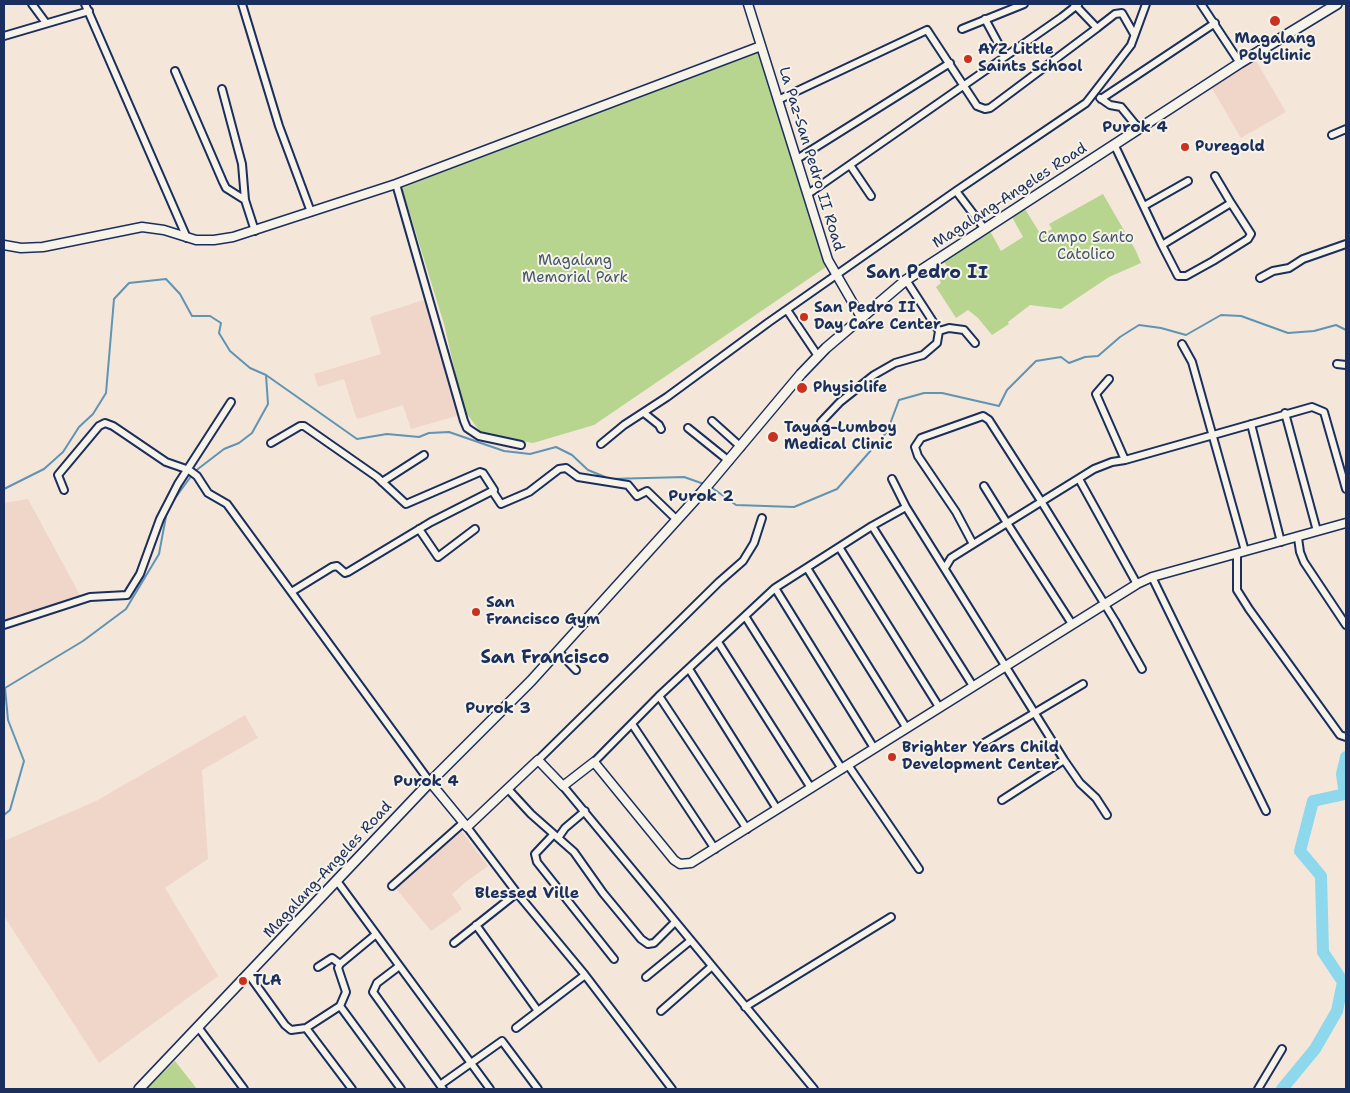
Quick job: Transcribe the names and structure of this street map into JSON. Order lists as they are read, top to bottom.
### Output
{
  "streets": {
    "main road": ["Magalang-Angeles Road"],
    "street": ["La Paz-San Pedro II Road"]
  },
  "crossings": [
    ["La Paz-San Pedro II Road", "Magalang-Angeles Road"]
  ],
  "districts": [
    "Purok 4",
    "San Pedro II",
    "Purok 2",
    "San Francisco",
    "Purok 3",
    "Purok 4",
    "Blessed Ville"
  ],
  "parks": ["Campo Santo Catolico", "Magalang Memorial Park"],
  "places": [
    "Magalang Polyclinic",
    "AYZ Little Saints School",
    "Puregold",
    "San Pedro II Day Care Center",
    "Physiolife",
    "Tayag-Lumboy Medical Clinic",
    "San Francisco Gym",
    "Brighter Years Child Development Center",
    "TLA"
  ]
}
